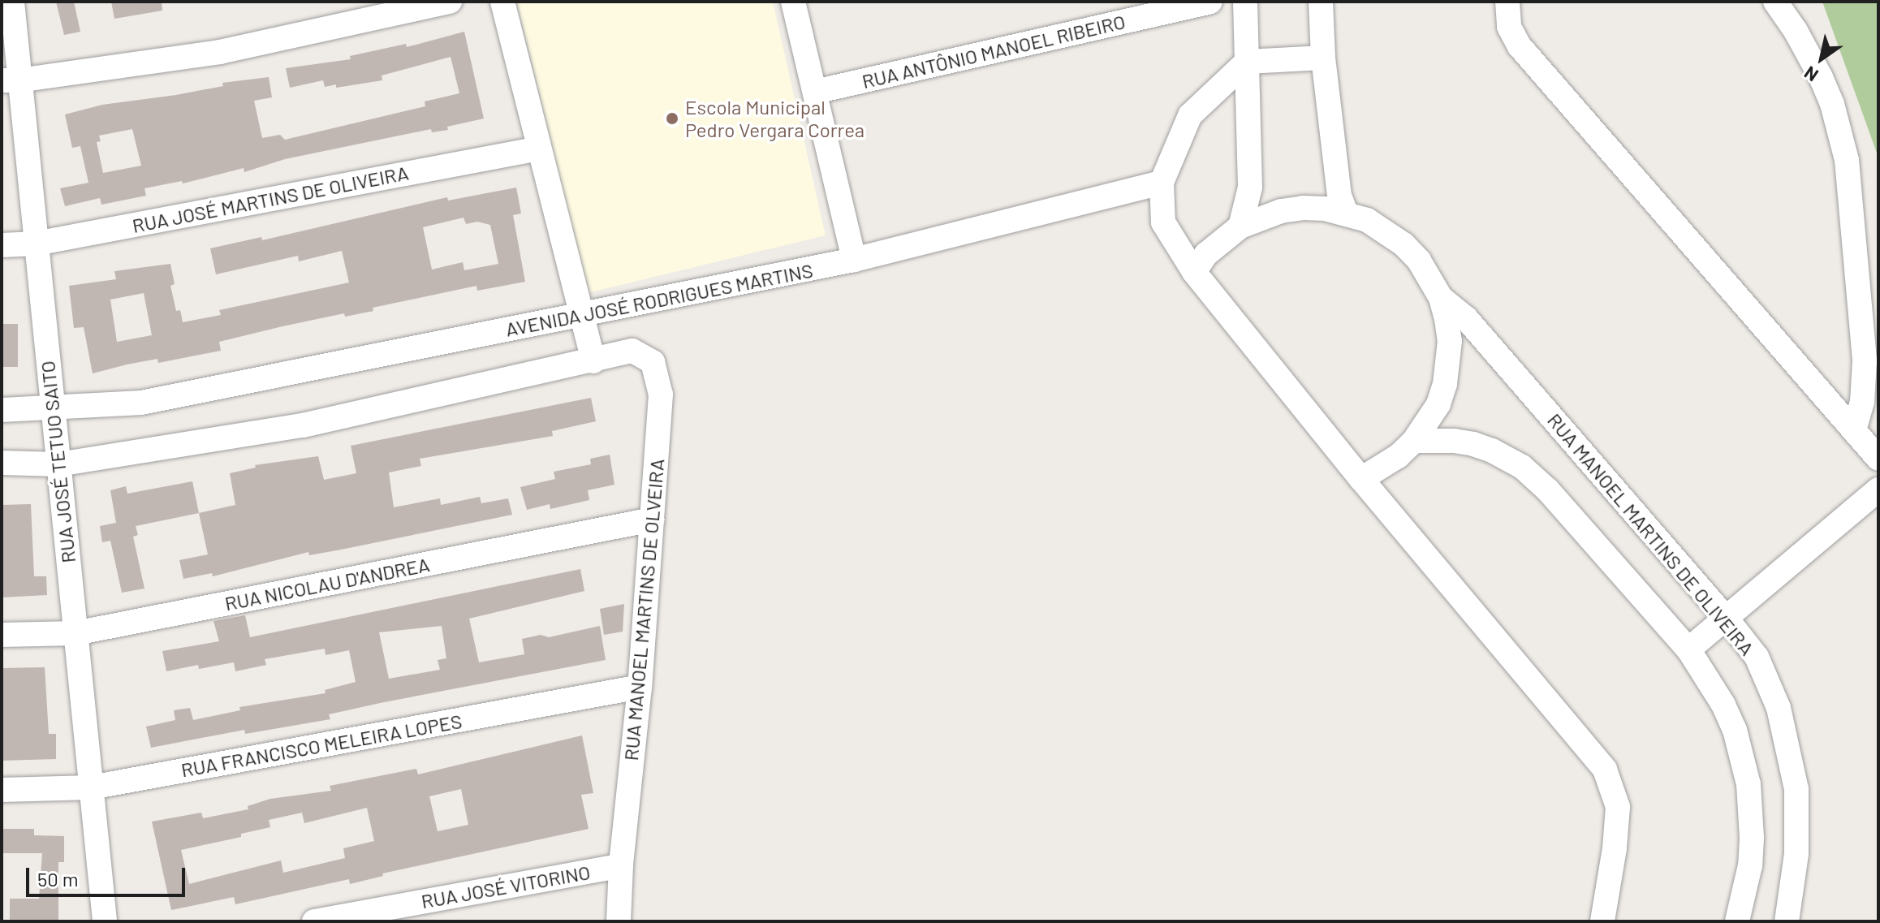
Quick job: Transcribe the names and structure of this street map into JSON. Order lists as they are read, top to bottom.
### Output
{
  "streets": {
    "street": [
      "RUA ANTÔNIO MANOEL RIBEIRO",
      "RUA JOSÉ MARTINS DE OLIVEIRA",
      "AVENIDA JOSÉ RODRIGUES MARTINS",
      "RUA JOSÉ TETUO SAITO",
      "RUA MANOEL MARTINS DE OLIVEIRA",
      "RUA NICOLAU D'ANDREA",
      "RUA MANOEL MARTINS DE OLVEIRA",
      "RUA FRANCISCO MELEIRA LOPES",
      "RUA JOSÉ VITORINO"
    ]
  },
  "crossings": [
    ["RUA JOSÉ MARTINS DE OLIVEIRA", "RUA JOSÉ TETUO SAITO"],
    ["AVENIDA JOSÉ RODRIGUES MARTINS", "RUA JOSÉ TETUO SAITO"],
    ["RUA JOSÉ TETUO SAITO", "RUA NICOLAU D'ANDREA"],
    ["RUA JOSÉ TETUO SAITO", "RUA FRANCISCO MELEIRA LOPES"],
    ["RUA NICOLAU D'ANDREA", "RUA MANOEL MARTINS DE OLVEIRA"],
    ["RUA MANOEL MARTINS DE OLVEIRA", "RUA FRANCISCO MELEIRA LOPES"],
    ["RUA MANOEL MARTINS DE OLVEIRA", "RUA JOSÉ VITORINO"]
  ],
  "places": ["Escola Municipal Pedro Vergara Correa"],
  "scale_bar": "50 m",
  "north": "bottom left"
}
